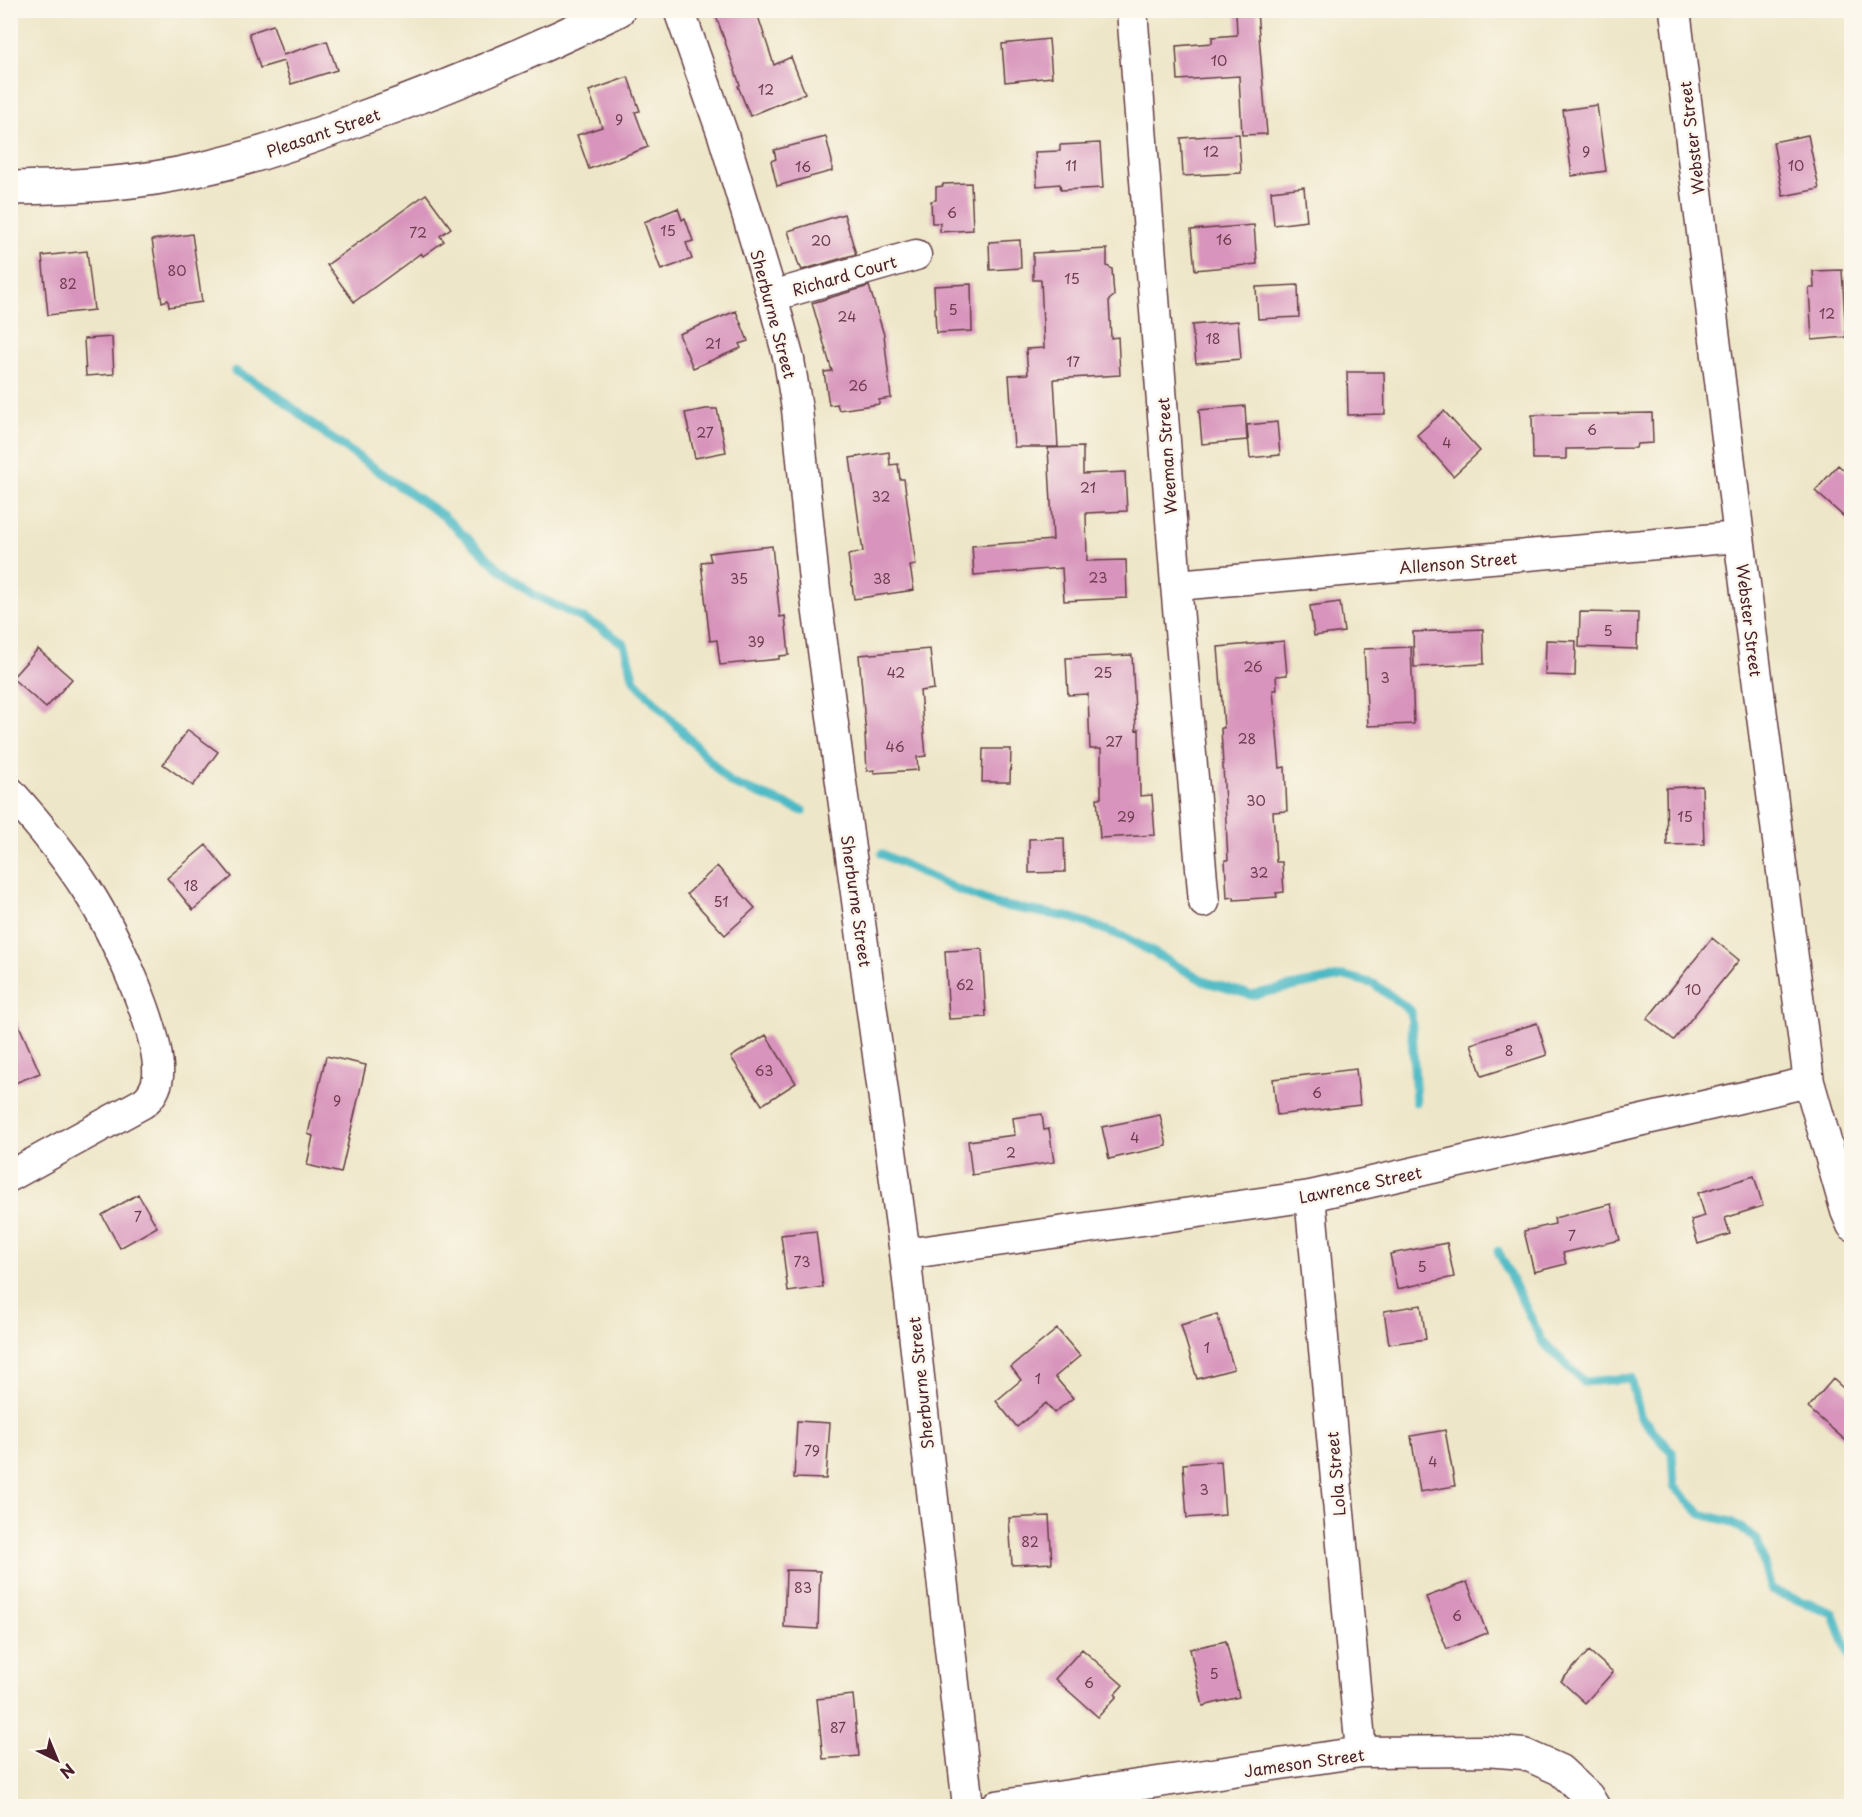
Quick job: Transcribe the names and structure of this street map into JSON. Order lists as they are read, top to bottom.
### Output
{
  "streets": {
    "main road": ["Pleasant Street"],
    "street": [
      "Webster Street",
      "Richard Court",
      "Sherburne Street",
      "Weeman Street",
      "Allenson Street",
      "Lawrence Street",
      "Lola Street",
      "Jameson Street"
    ]
  },
  "crossings": [
    ["Webster Street", "Allenson Street"],
    ["Webster Street", "Lawrence Street"],
    ["Richard Court", "Sherburne Street"],
    ["Sherburne Street", "Lawrence Street"],
    ["Weeman Street", "Allenson Street"],
    ["Lawrence Street", "Lola Street"],
    ["Lola Street", "Jameson Street"]
  ],
  "house_numbers": [
    "10",
    "12",
    "9",
    "12",
    "9",
    "11",
    "10",
    "16",
    "6",
    "15",
    "72",
    "16",
    "20",
    "80",
    "15",
    "82",
    "5",
    "12",
    "24",
    "18",
    "21",
    "17",
    "26",
    "6",
    "27",
    "4",
    "21",
    "32",
    "23",
    "35",
    "38",
    "5",
    "39",
    "26",
    "42",
    "25",
    "3",
    "28",
    "27",
    "46",
    "30",
    "29",
    "15",
    "32",
    "18",
    "51",
    "62",
    "10",
    "8",
    "63",
    "6",
    "9",
    "4",
    "2",
    "7",
    "7",
    "73",
    "5",
    "1",
    "1",
    "79",
    "4",
    "3",
    "82",
    "83",
    "6",
    "5",
    "6",
    "87"
  ],
  "north": "bottom right"
}
